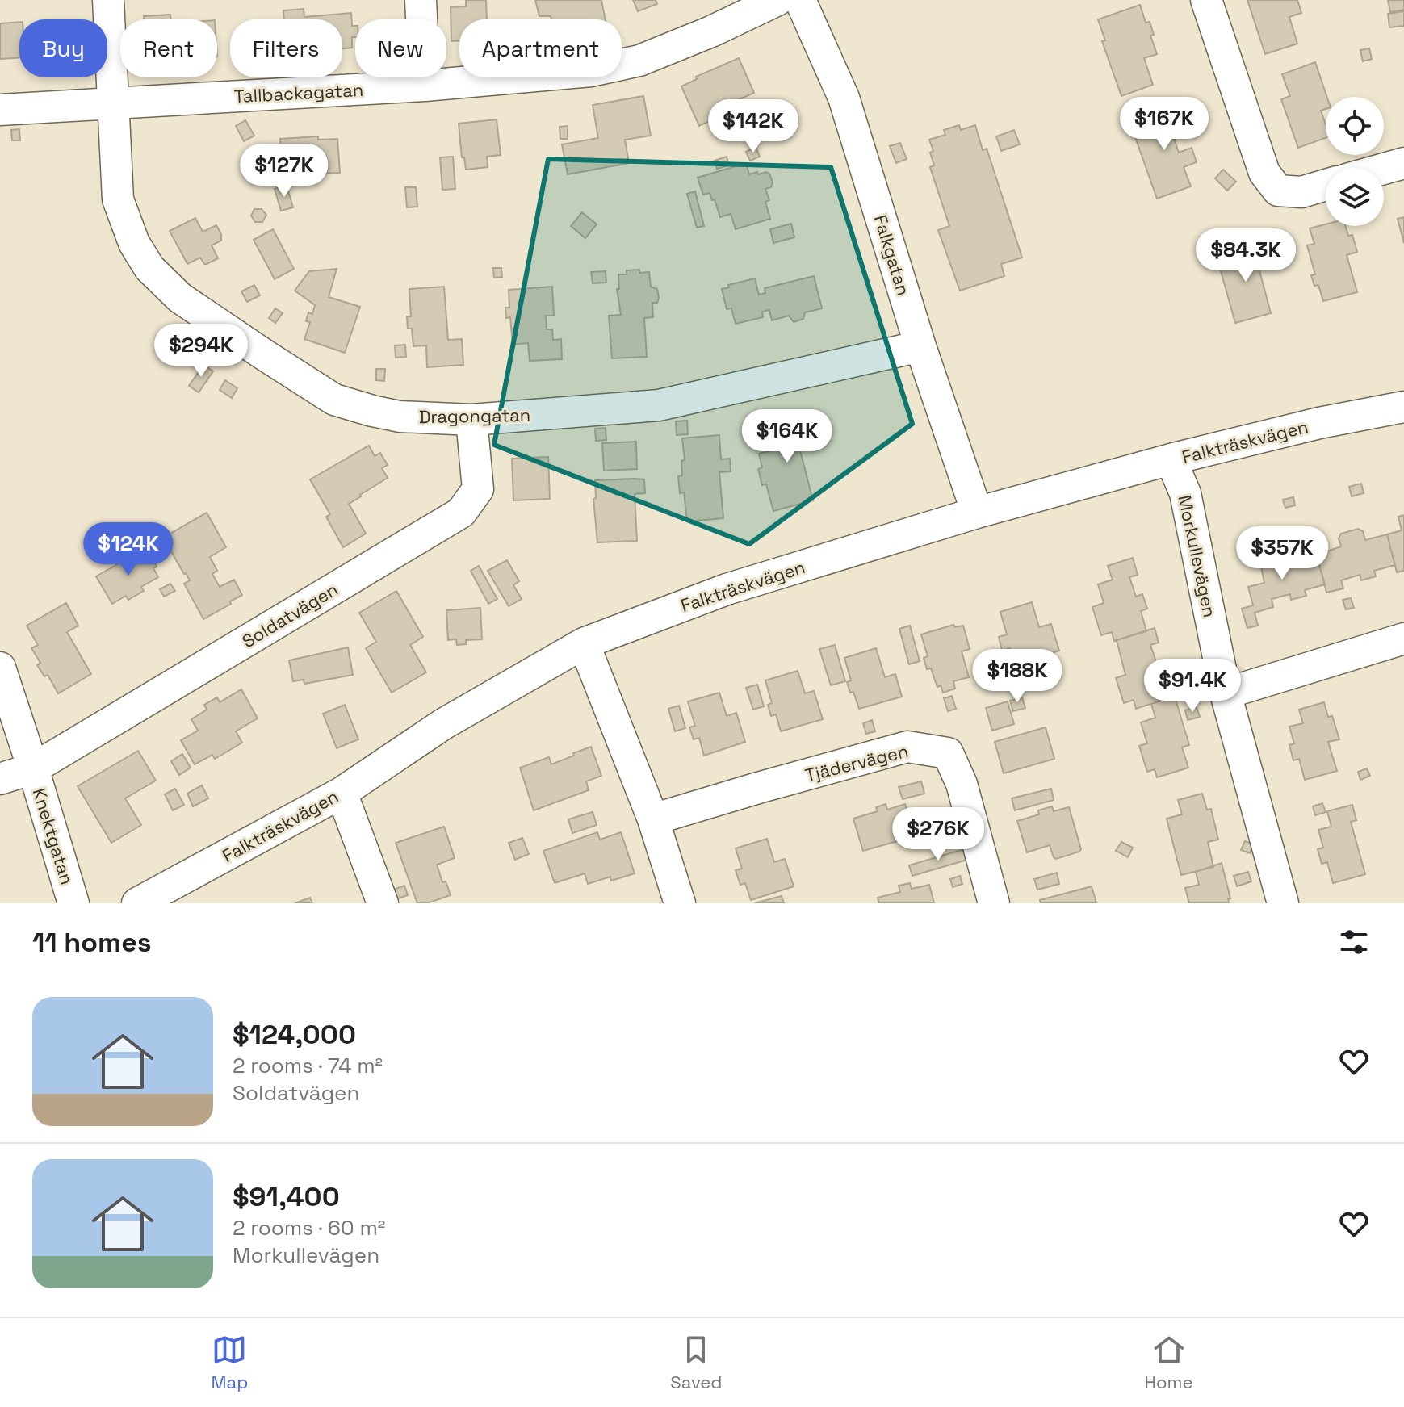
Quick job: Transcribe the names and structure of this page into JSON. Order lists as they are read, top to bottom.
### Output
{
  "streets": {
    "street": [
      "Tallbackagatan",
      "Falkgatan",
      "Dragongatan",
      "Falkträskvägen",
      "Morkullevägen",
      "Soldatvägen",
      "Tjädervägen",
      "Knektgatan"
    ]
  },
  "crossings": [
    ["Tallbackagatan", "Dragongatan"],
    ["Falkgatan", "Dragongatan"],
    ["Falkgatan", "Falkträskvägen"],
    ["Dragongatan", "Soldatvägen"],
    ["Falkträskvägen", "Morkullevägen"],
    ["Soldatvägen", "Knektgatan"]
  ],
  "page": {
    "chip": [
      "Buy",
      "Rent",
      "Filters",
      "New",
      "Apartment"
    ],
    "price": [
      "$167K",
      "$142K",
      "$127K",
      "$84.3K",
      "$294K",
      "$164K",
      "$124K",
      "$357K",
      "$188K",
      "$91.4K",
      "$276K"
    ],
    "heading": "11 homes",
    "list": [
      {
        "name": "$124,000",
        "note": "2 rooms · 74 m² · Soldatvägen"
      },
      {
        "name": "$91,400",
        "note": "2 rooms · 60 m² · Morkullevägen"
      }
    ],
    "tabs": ["Map", "Saved", "Home"]
  }
}
